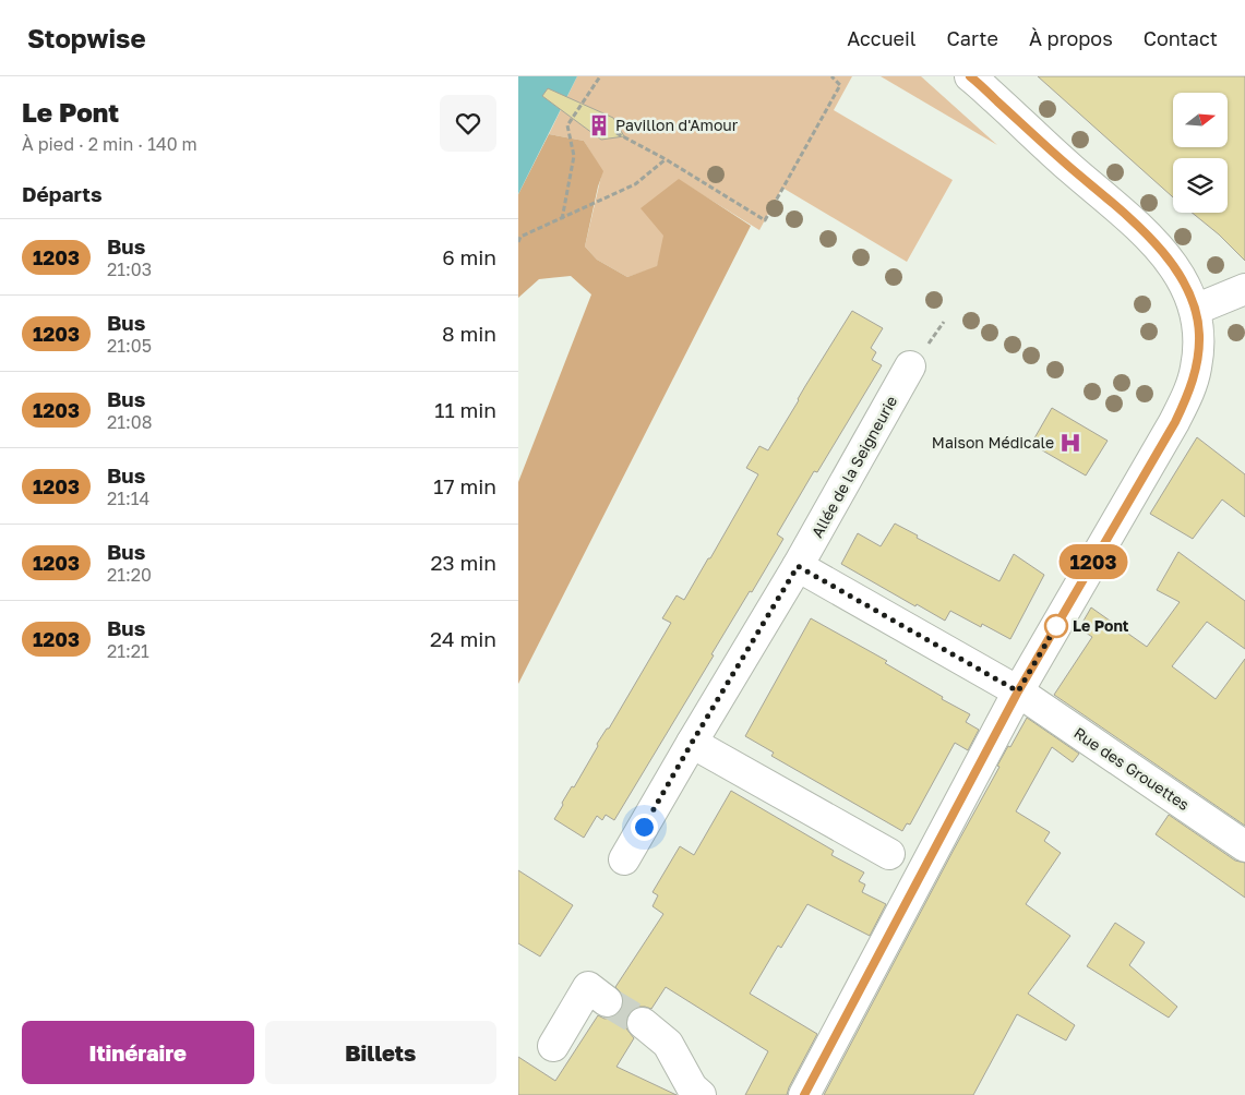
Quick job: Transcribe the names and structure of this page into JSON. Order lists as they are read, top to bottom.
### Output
{
  "streets": {
    "street": ["Allée de la Seigneurie", "Rue des Grouettes"]
  },
  "places": {
    "building": ["Pavillon d'Amour"],
    "hospital": ["Maison Médicale"],
    "other": ["Le Pont"]
  },
  "lines": ["bus line 1203"],
  "north": "right",
  "page": {
    "header": "Stopwise",
    "nav": [
      "Accueil",
      "Carte",
      "À propos",
      "Contact"
    ],
    "heading": [
      ["Le Pont", "À pied · 2 min · 140 m"],
      "Départs"
    ],
    "on_map": "1203",
    "list": [
      {
        "mark": "1203",
        "name": "Bus",
        "note": "21:03",
        "value": "6 min"
      },
      {
        "mark": "1203",
        "name": "Bus",
        "note": "21:05",
        "value": "8 min"
      },
      {
        "mark": "1203",
        "name": "Bus",
        "note": "21:08",
        "value": "11 min"
      },
      {
        "mark": "1203",
        "name": "Bus",
        "note": "21:14",
        "value": "17 min"
      },
      {
        "mark": "1203",
        "name": "Bus",
        "note": "21:20",
        "value": "23 min"
      },
      {
        "mark": "1203",
        "name": "Bus",
        "note": "21:21",
        "value": "24 min"
      }
    ],
    "buttons": ["Itinéraire", "Billets"]
  }
}
